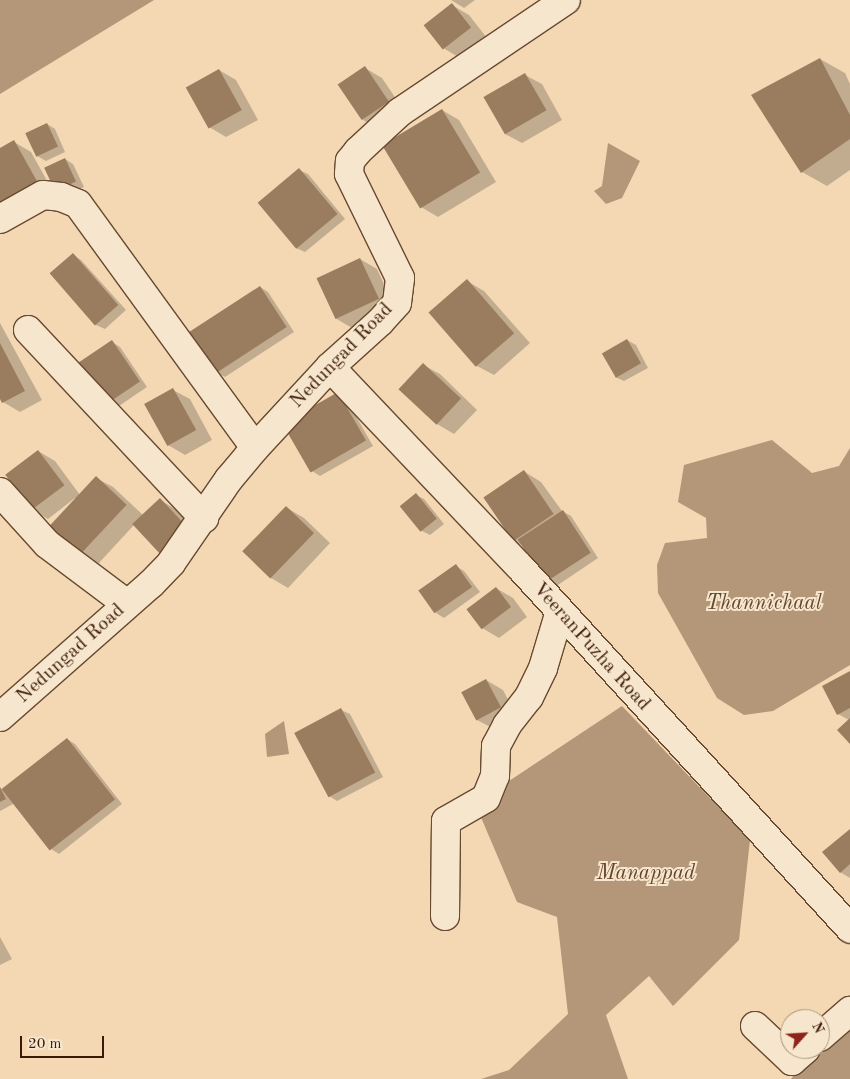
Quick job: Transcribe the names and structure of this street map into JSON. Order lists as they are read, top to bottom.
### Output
{
  "streets": {
    "street": ["Nedungad Road", "VeeranPuzha Road"]
  },
  "crossings": [
    ["Nedungad Road", "VeeranPuzha Road"]
  ],
  "water": ["Thannichaal", "Manappad"],
  "scale_bar": "20 m",
  "north": "top right"
}
